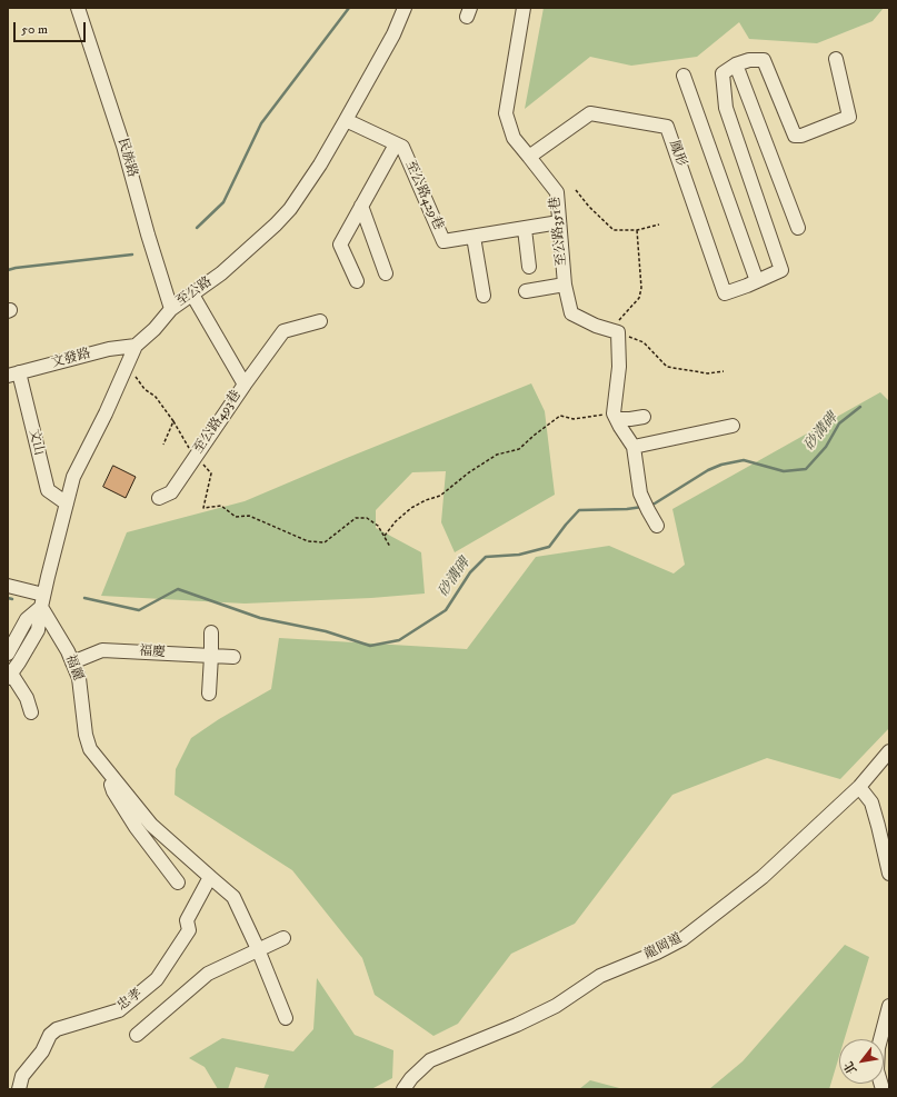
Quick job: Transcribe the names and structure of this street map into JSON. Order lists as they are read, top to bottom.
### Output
{
  "streets": {
    "street": [
      "鳳形",
      "民族路",
      "至公路429巷",
      "至公路351巷",
      "至公路",
      "文發路",
      "至公路493巷",
      "文山",
      "福慶",
      "福麗",
      "龍岡道",
      "忠孝"
    ]
  },
  "crossings": [
    ["鳳形", "至公路351巷"],
    ["民族路", "至公路"],
    ["至公路429巷", "至公路351巷"],
    ["至公路429巷", "至公路"],
    ["至公路", "文發路"],
    ["至公路", "至公路493巷"],
    ["至公路", "文山"],
    ["至公路", "福麗"],
    ["文發路", "文山"],
    ["福慶", "福麗"]
  ],
  "water": ["砂溝碑"],
  "scale_bar": "50 m",
  "north": "bottom left"
}
